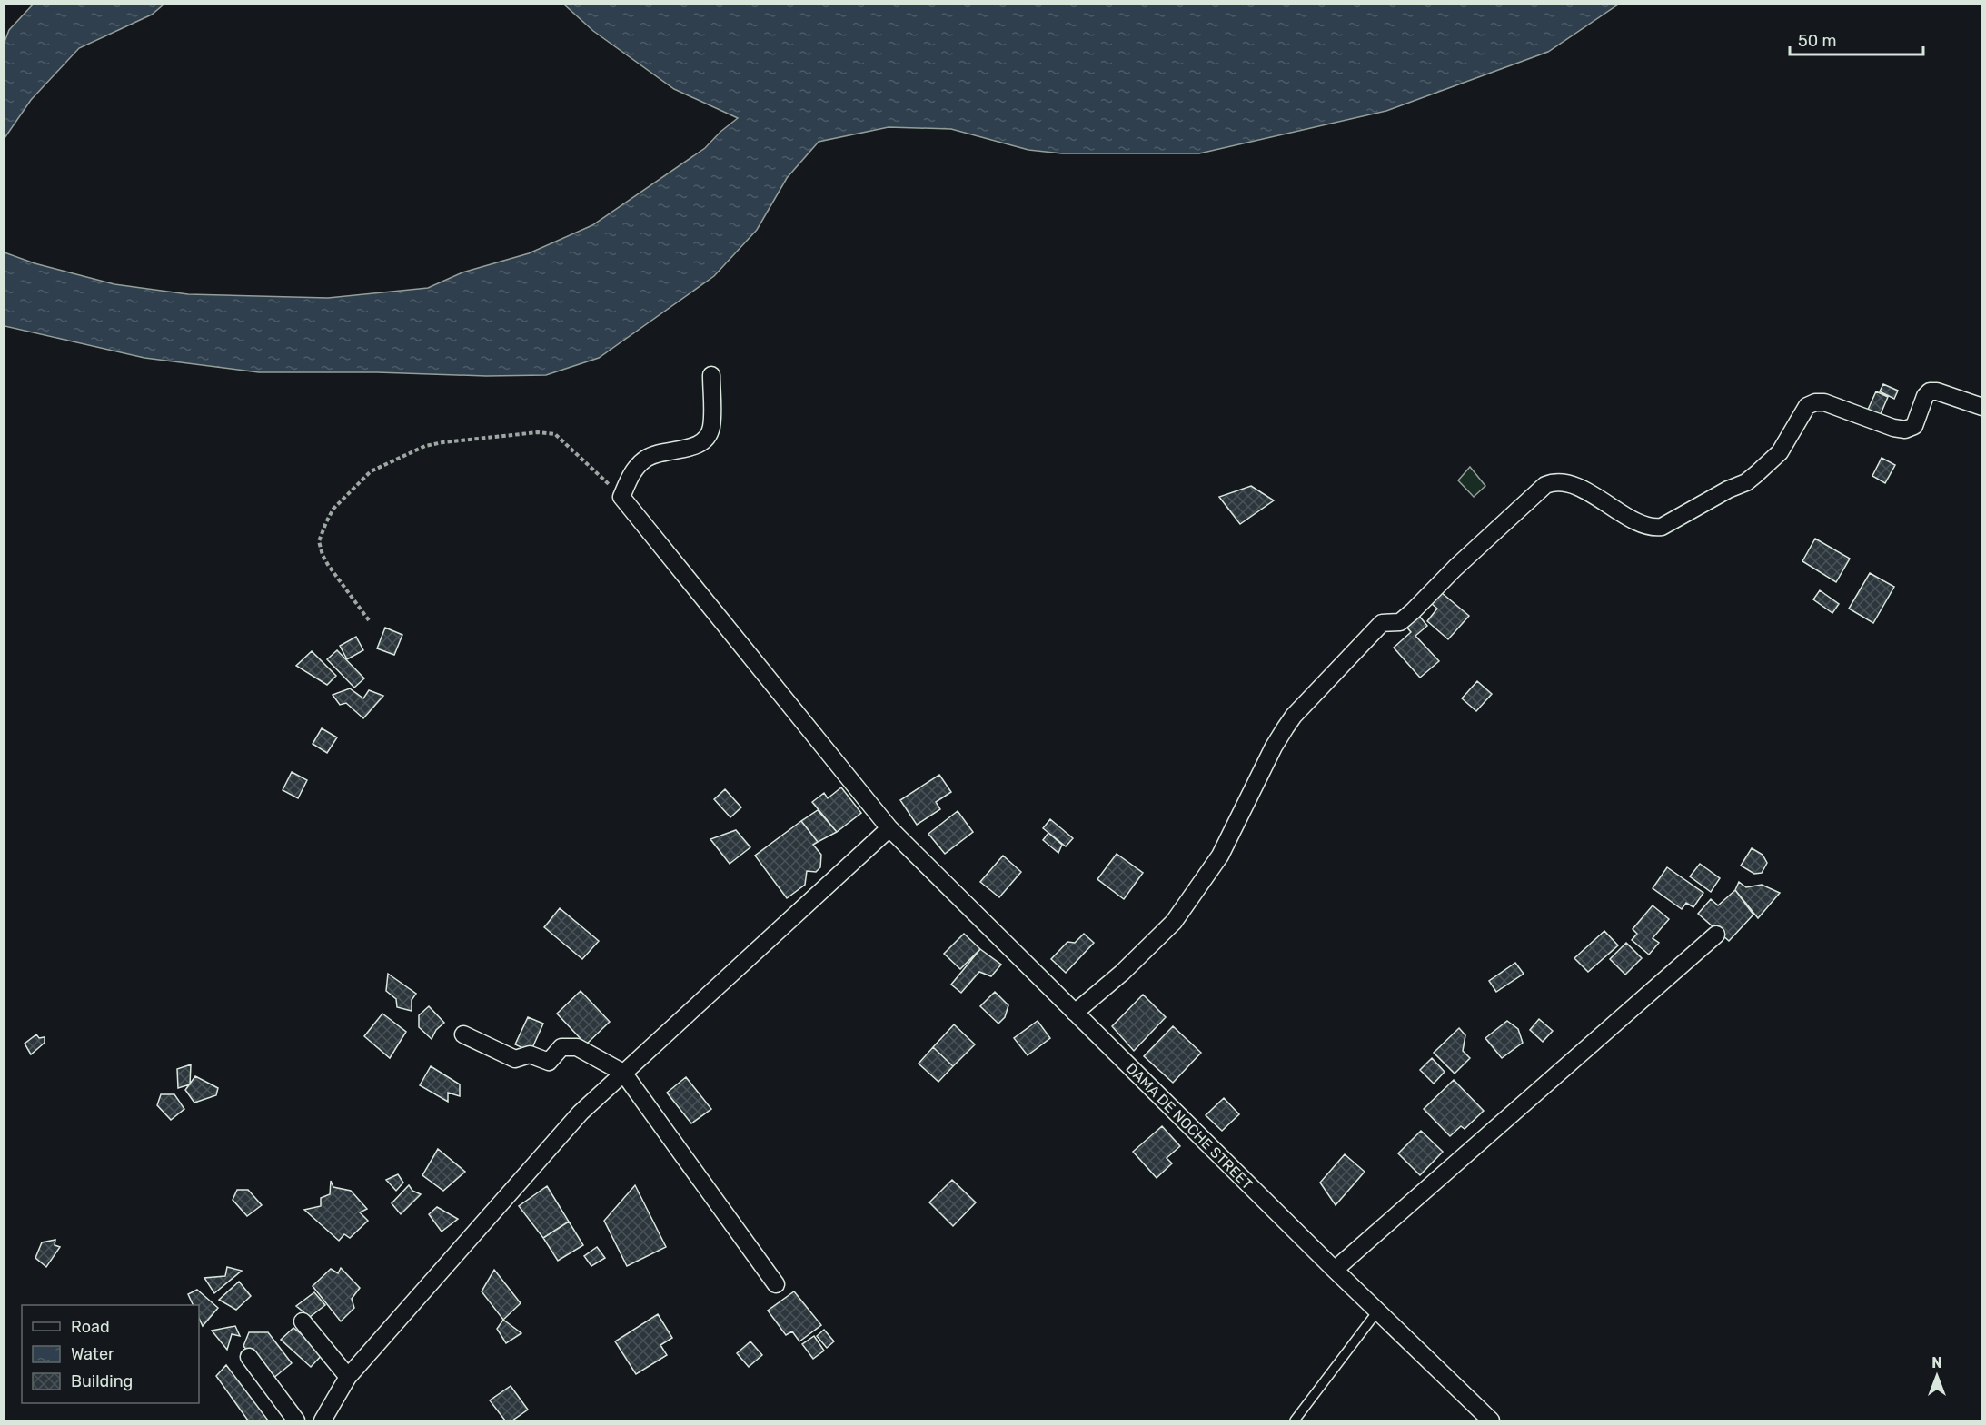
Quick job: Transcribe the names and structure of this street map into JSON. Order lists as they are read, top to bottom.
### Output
{
  "streets": {
    "street": ["DAMA DE NOCHE STREET"]
  },
  "legend": ["Road", "Water", "Building"],
  "scale_bar": "50 m",
  "north": "top"
}
